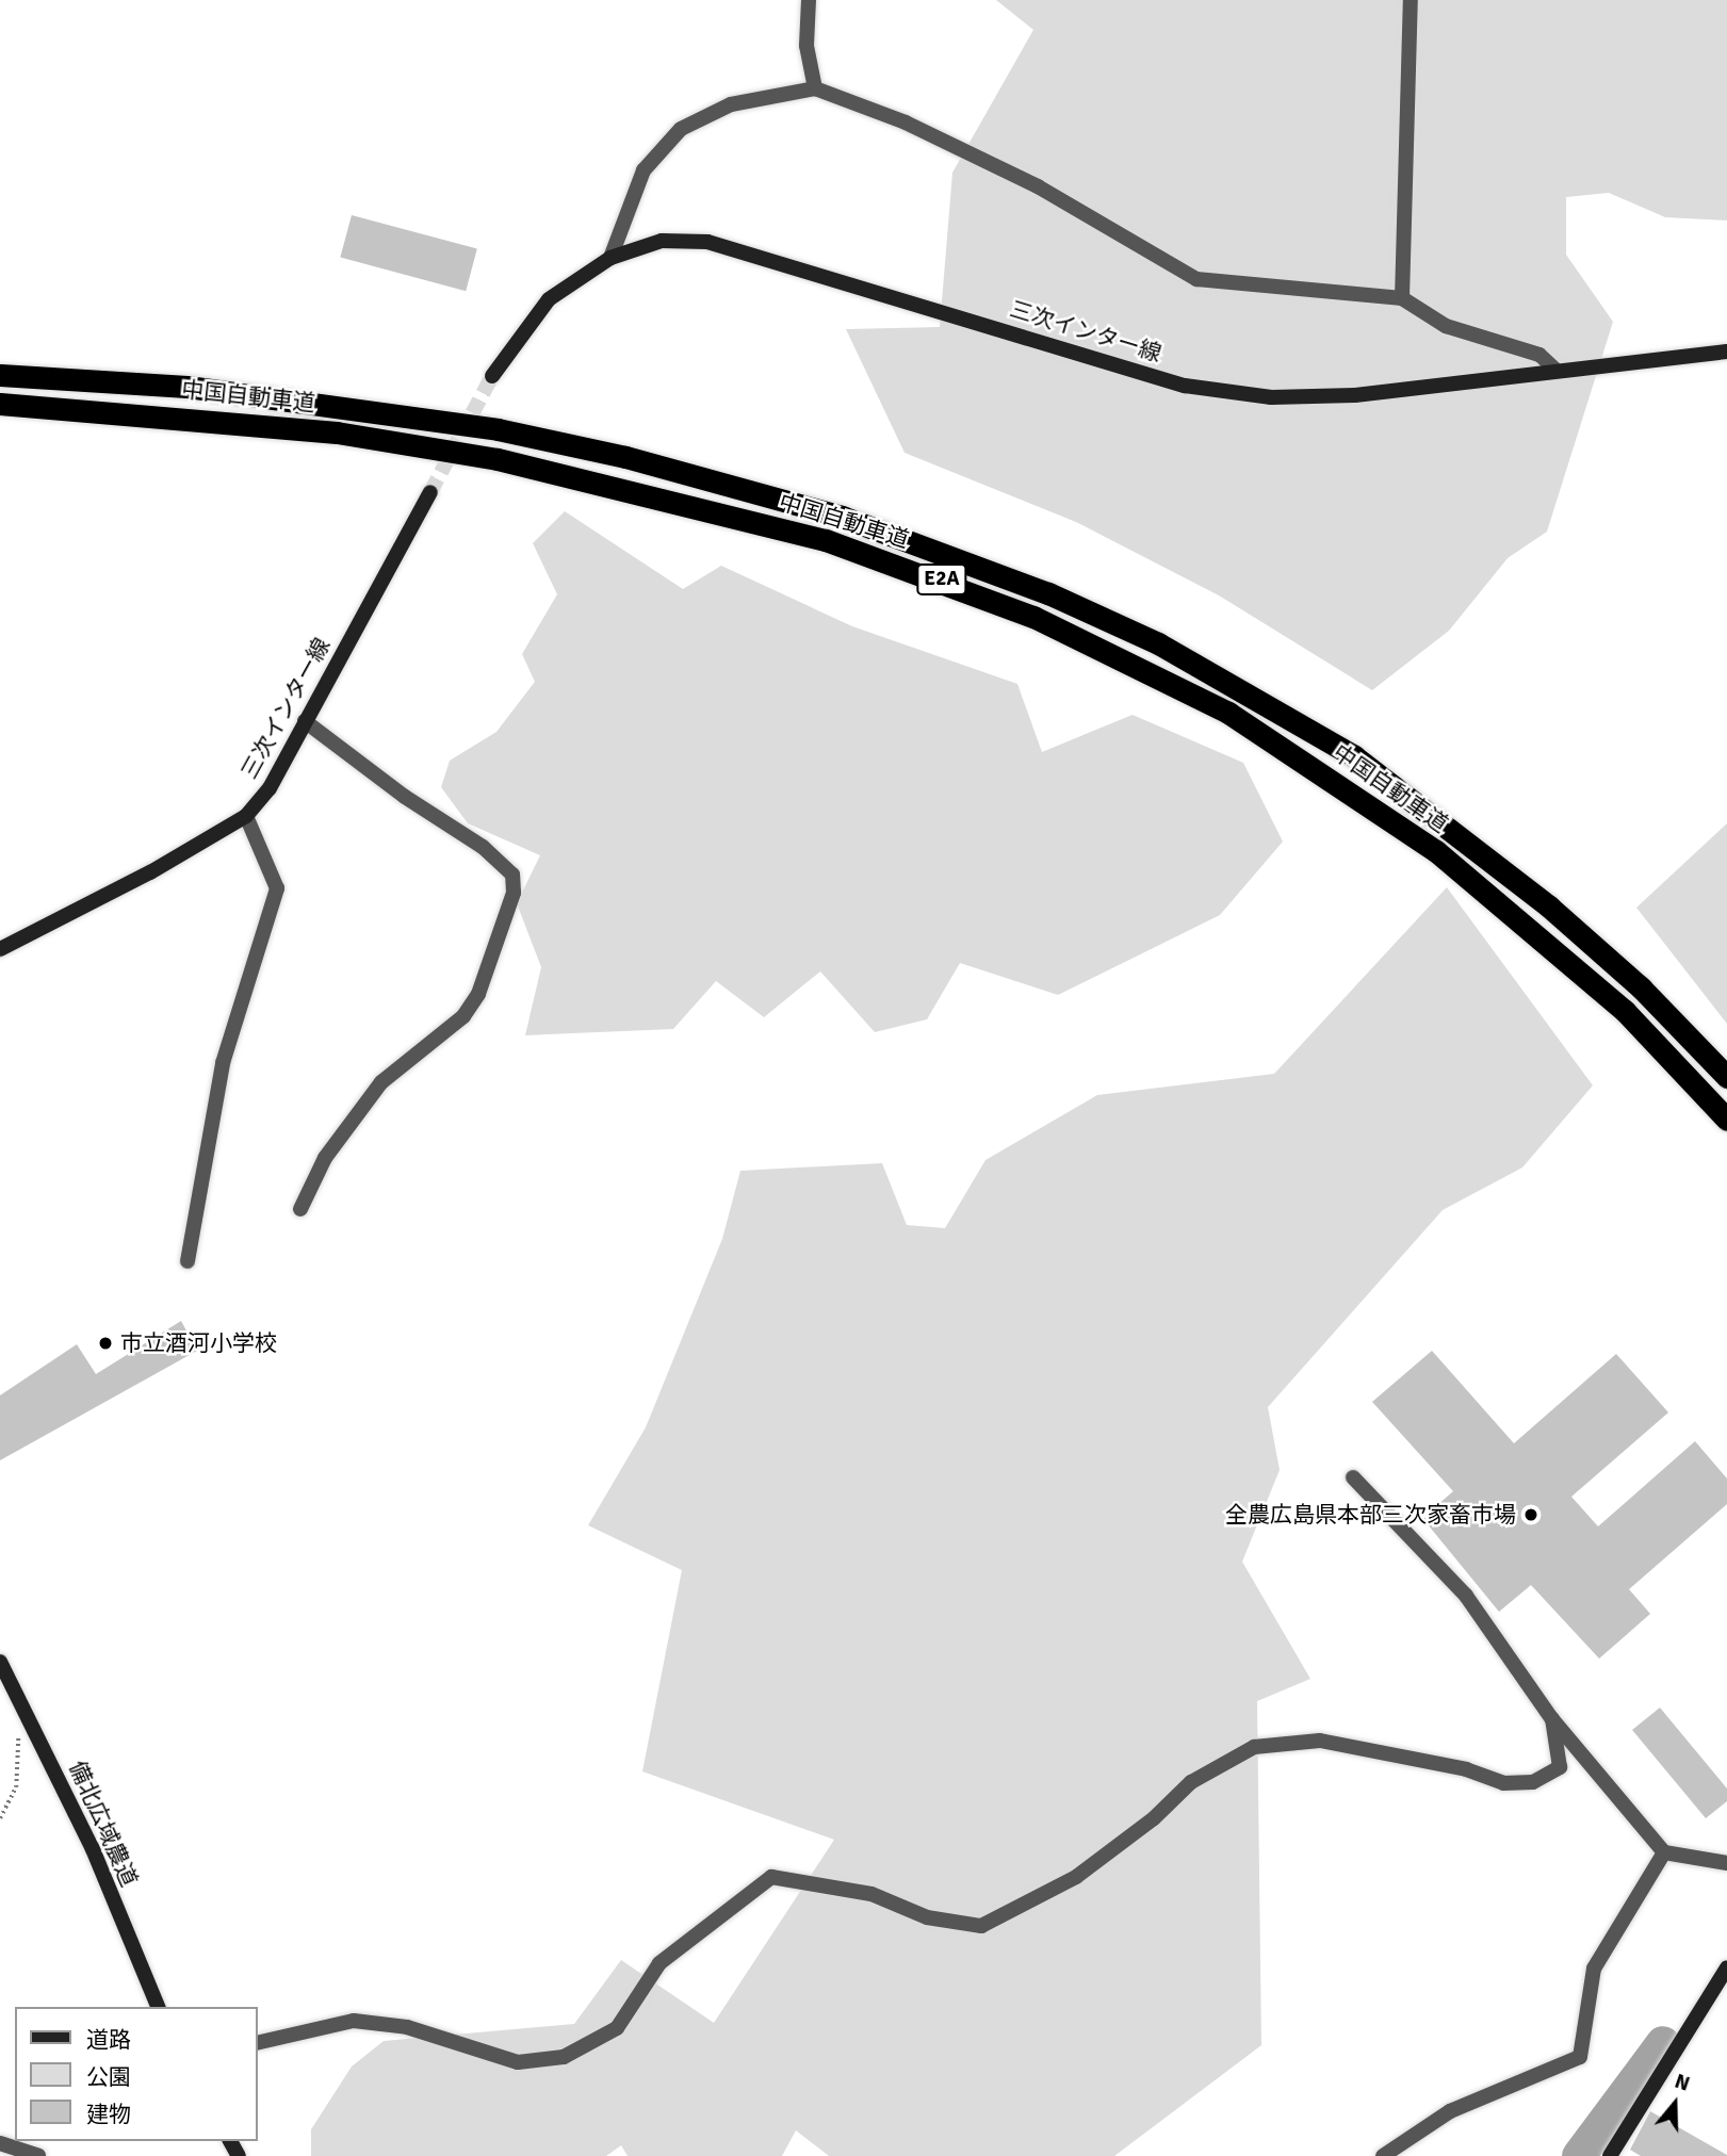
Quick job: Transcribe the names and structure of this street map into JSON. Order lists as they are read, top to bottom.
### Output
{
  "streets": {
    "highway": ["中国自動車道", "E2A"],
    "main road": ["三次インター線", "備北広域農道"]
  },
  "places": ["市立酒河小学校", "全農広島県本部三次家畜市場"],
  "legend": ["道路", "公園", "建物"],
  "north": "top"
}
